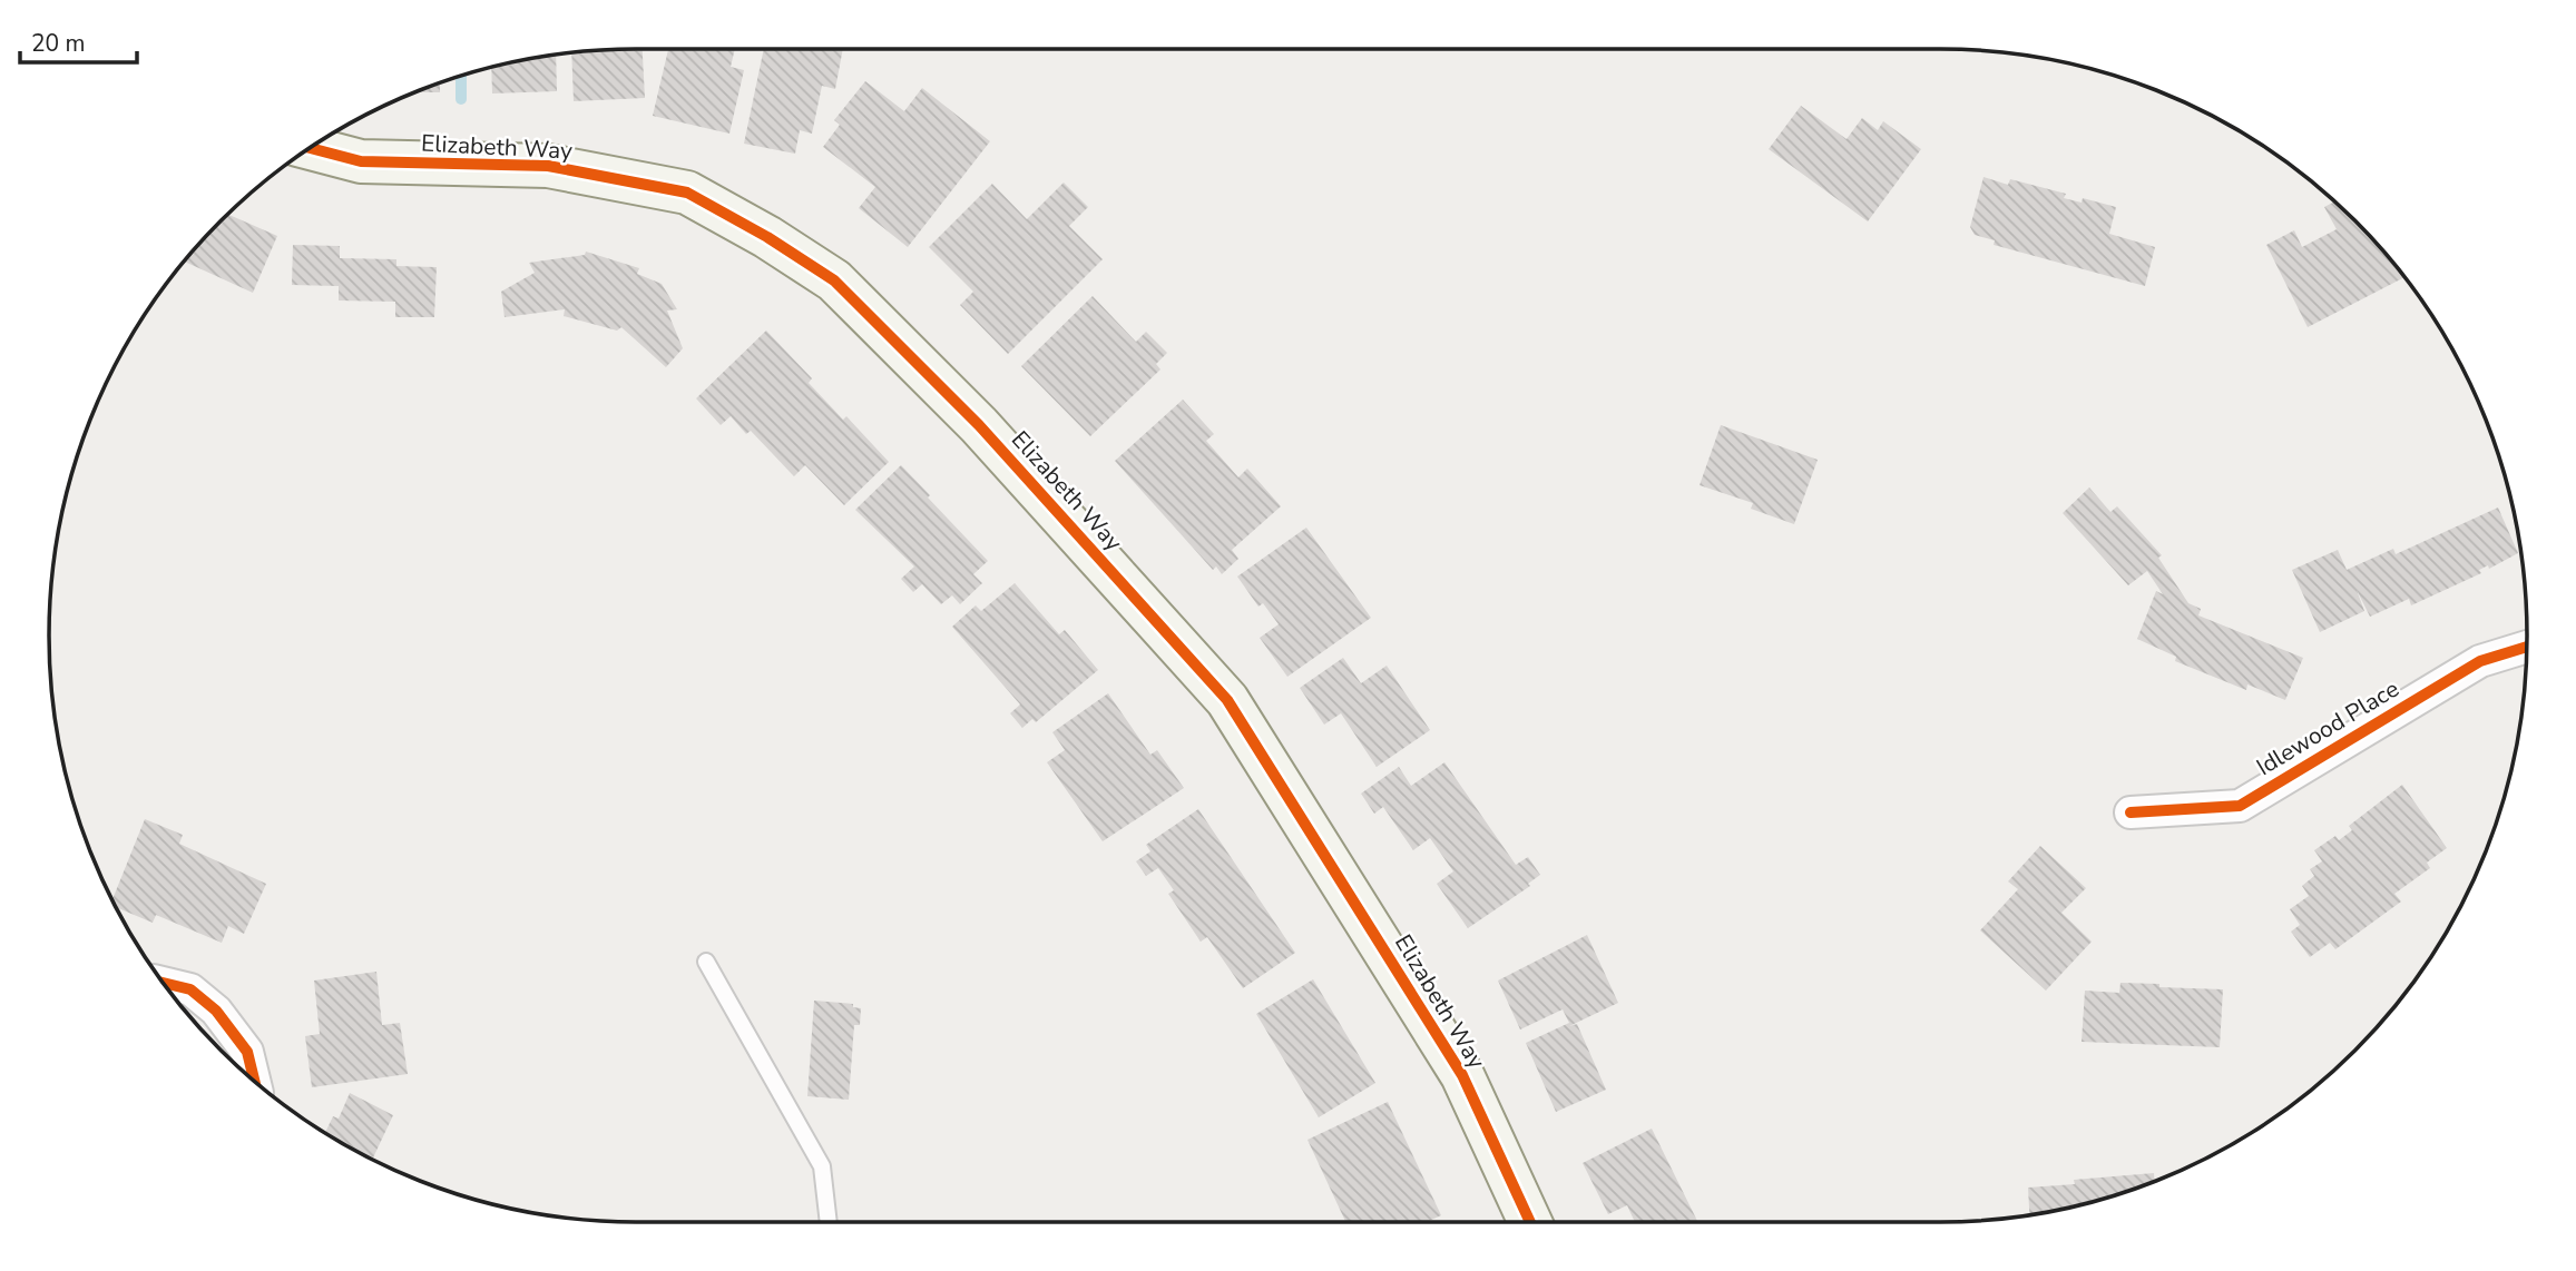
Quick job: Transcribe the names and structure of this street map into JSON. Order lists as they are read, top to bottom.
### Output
{
  "streets": {
    "street": ["Elizabeth Way", "Idlewood Place"]
  },
  "scale_bar": "20 m"
}
